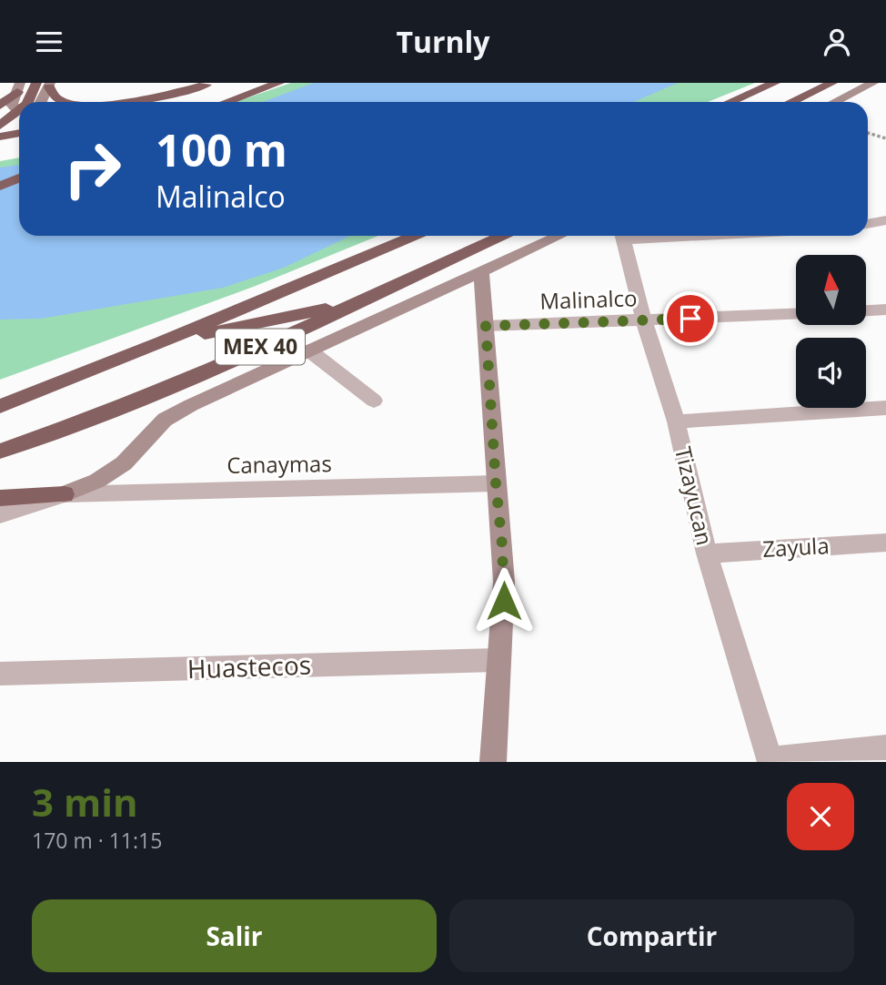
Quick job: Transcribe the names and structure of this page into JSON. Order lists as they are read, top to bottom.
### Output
{
  "streets": {
    "highway": ["MEX 40"],
    "street": [
      "Malinalco",
      "Canaymas",
      "Tizayucan",
      "Zayula",
      "Huastecos"
    ]
  },
  "crossings": [
    ["Malinalco", "Tizayucan"],
    ["Tizayucan", "Zayula"]
  ],
  "north": "top",
  "page": {
    "header": "Turnly",
    "turn": ["100 m", "Malinalco"],
    "heading": ["3 min", "170 m · 11:15"],
    "buttons": ["Salir", "Compartir"]
  }
}
